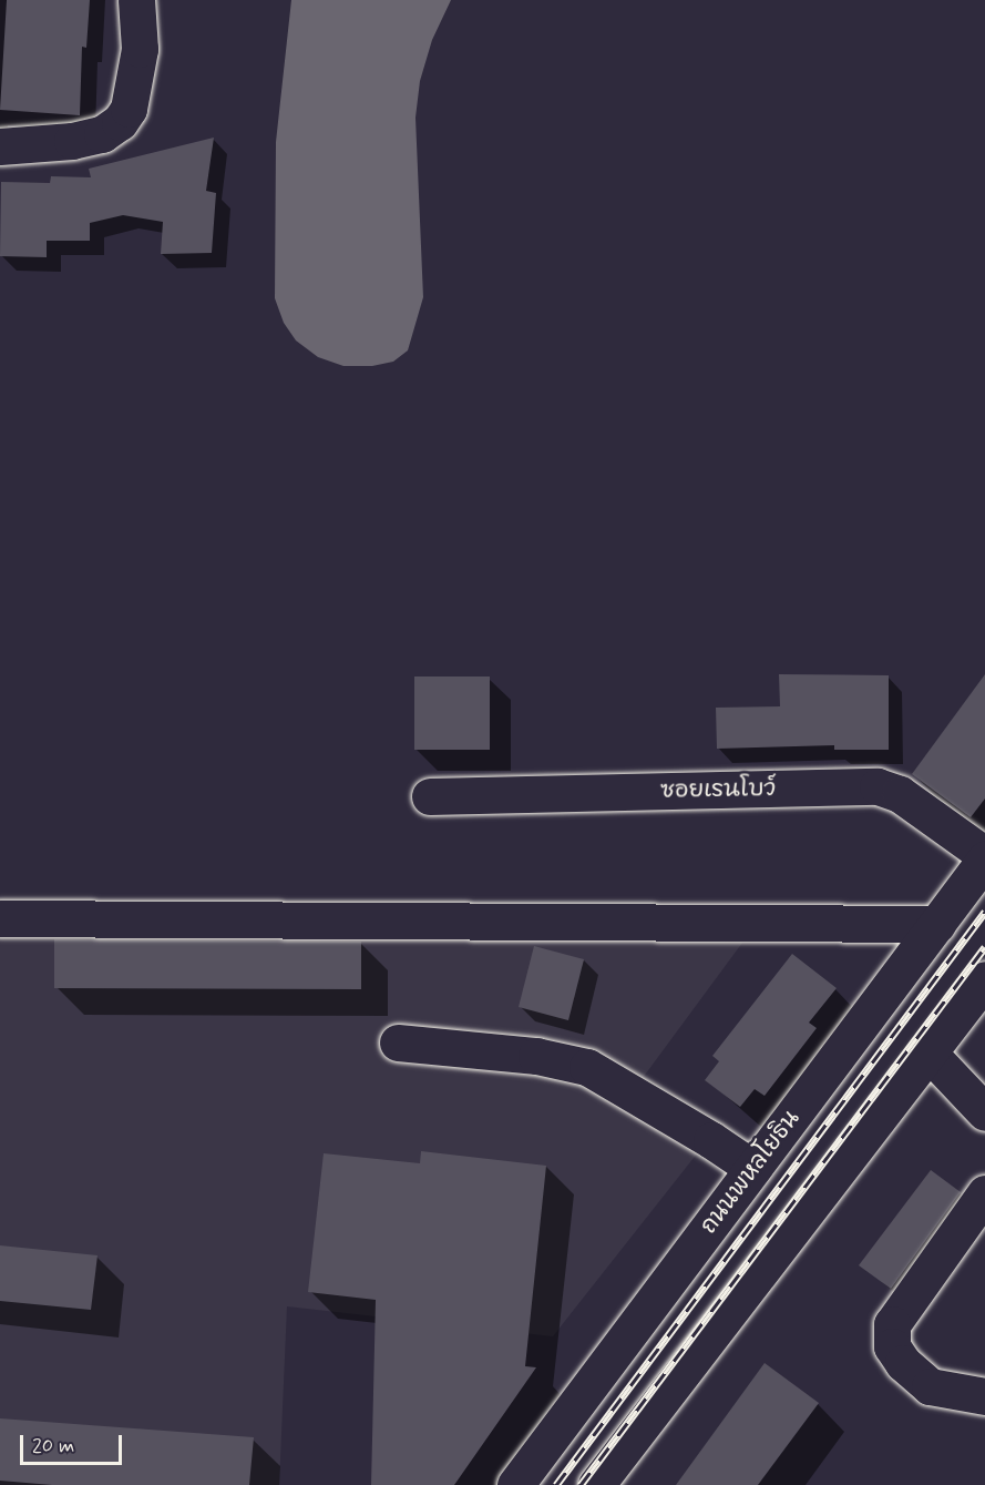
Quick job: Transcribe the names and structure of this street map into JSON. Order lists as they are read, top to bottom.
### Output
{
  "streets": {
    "street": ["ซอยเรนโบว์", "ถนนพหลโยธิน"]
  },
  "crossings": [
    ["ซอยเรนโบว์", "ถนนพหลโยธิน"]
  ],
  "scale_bar": "20 m"
}
